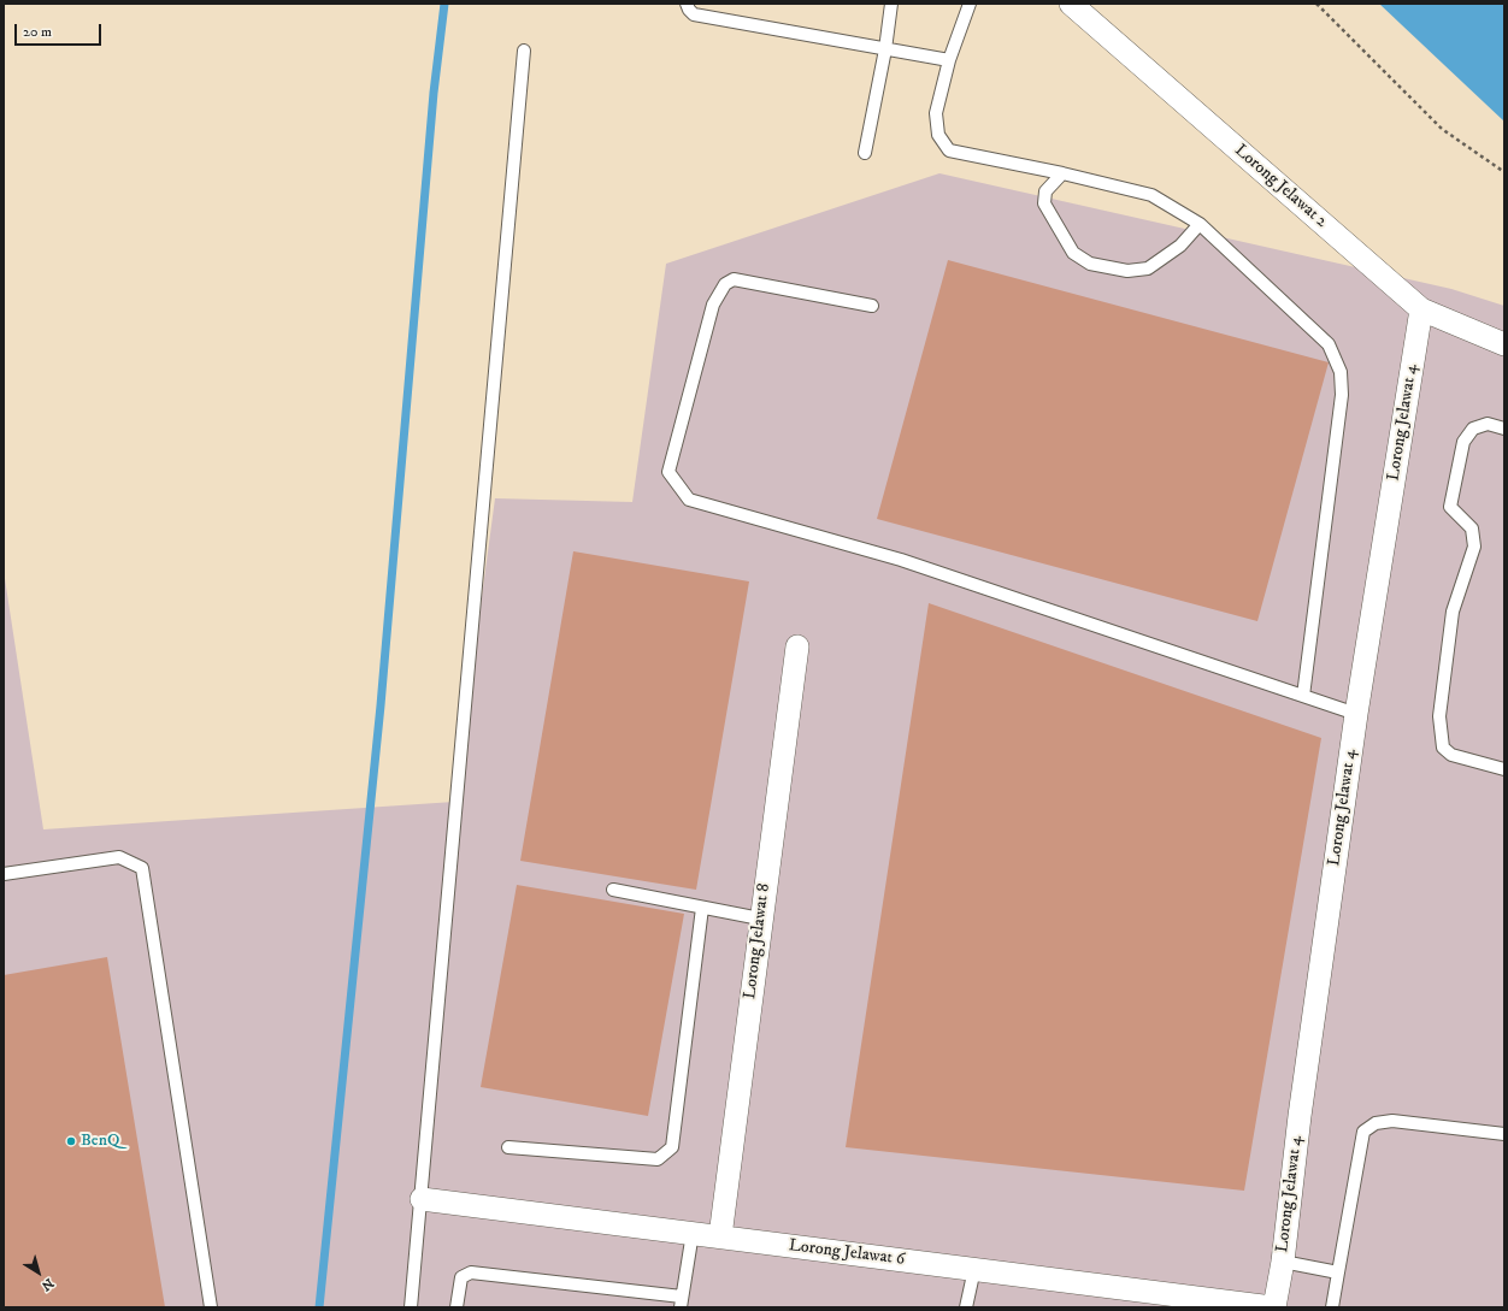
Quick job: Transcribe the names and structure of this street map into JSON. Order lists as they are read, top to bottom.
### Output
{
  "streets": {
    "street": [
      "Lorong Jelawat 2",
      "Lorong Jelawat 4",
      "Lorong Jelawat 8",
      "Lorong Jelawat 6"
    ]
  },
  "crossings": [
    ["Lorong Jelawat 2", "Lorong Jelawat 4"],
    ["Lorong Jelawat 4", "Lorong Jelawat 6"],
    ["Lorong Jelawat 8", "Lorong Jelawat 6"]
  ],
  "places": ["BenQ"],
  "scale_bar": "20 m",
  "north": "bottom right"
}
